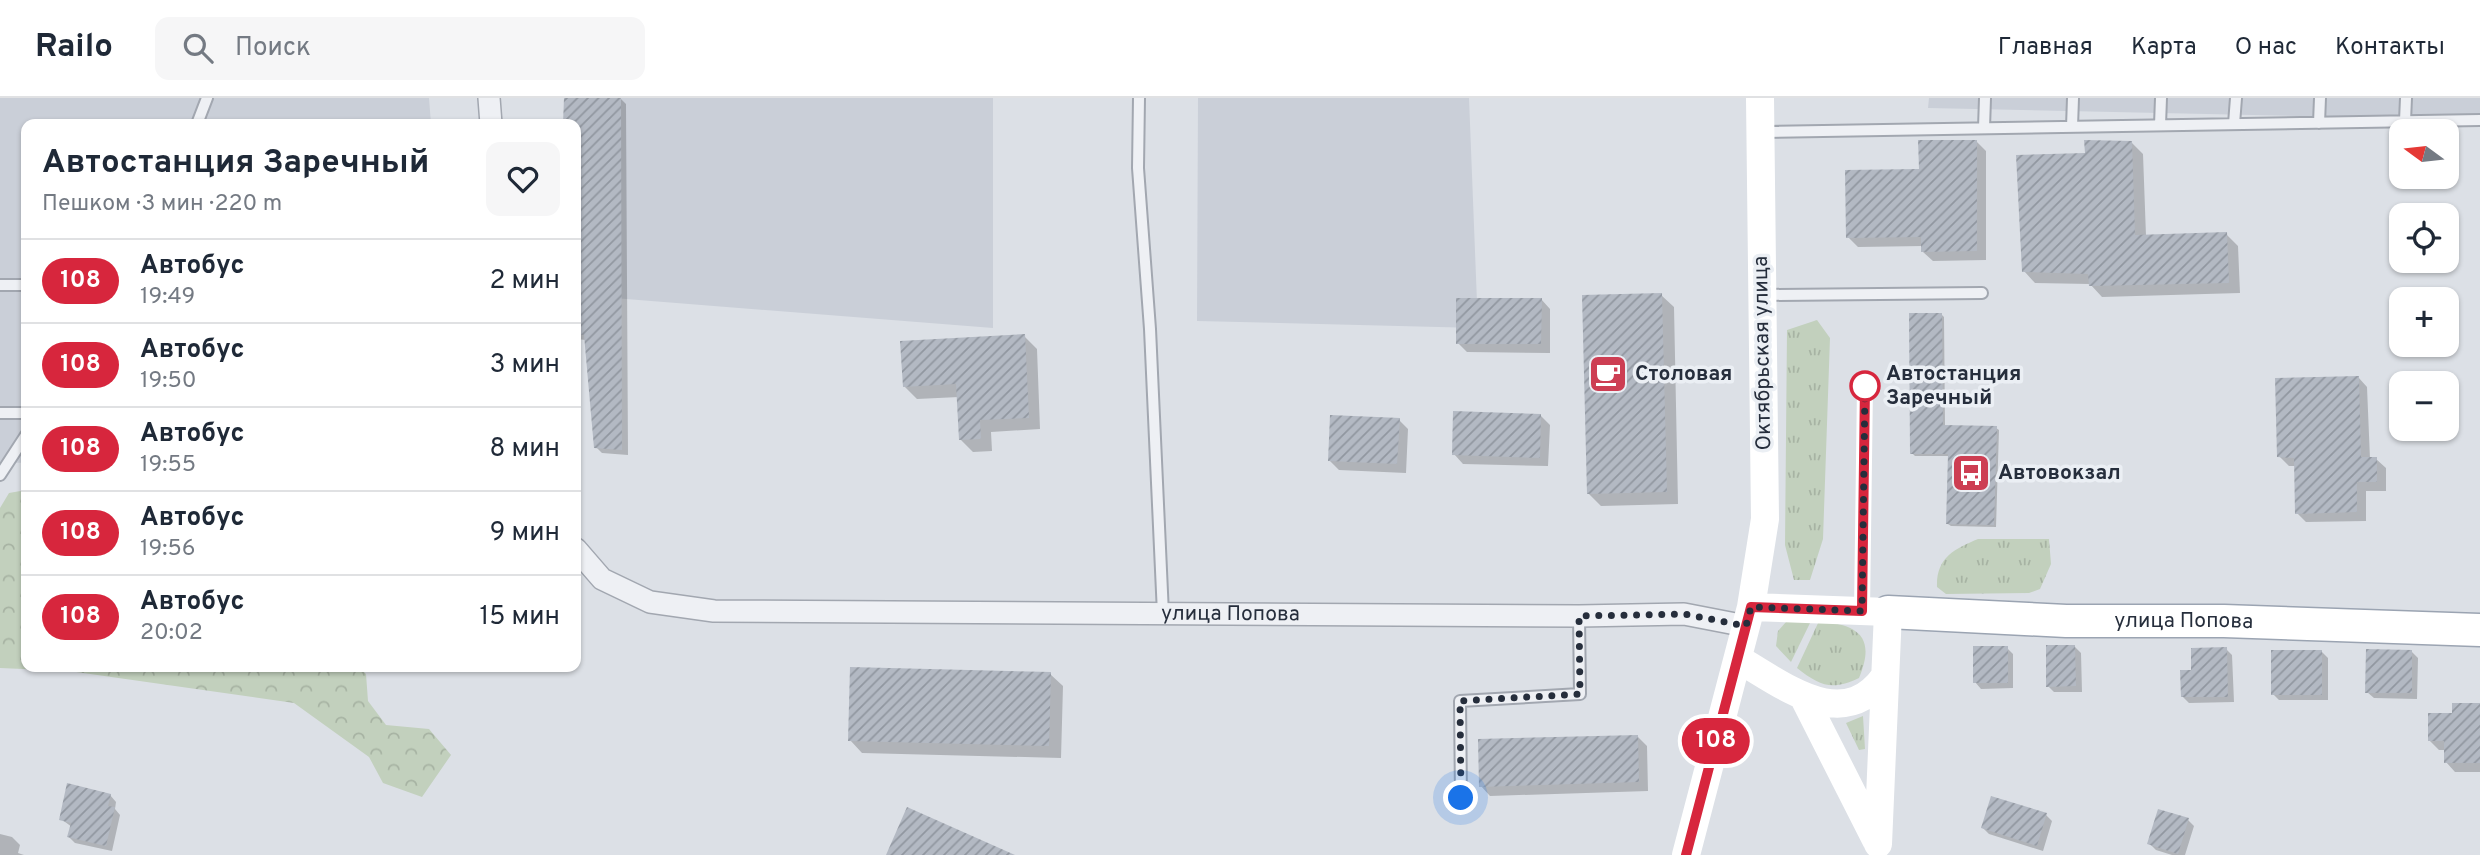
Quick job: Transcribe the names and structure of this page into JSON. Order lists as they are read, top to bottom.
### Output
{
  "streets": {
    "main road": ["улица Попова"],
    "street": ["Октябрьская улица"]
  },
  "crossings": [
    ["Октябрьская улица", "улица Попова"]
  ],
  "places": {
    "cafe": ["Столовая"],
    "other": ["Автостанция Заречный"],
    "bus stop": ["Автовокзал"]
  },
  "lines": ["bus line 108"],
  "north": "left",
  "page": {
    "header": "Railo",
    "search": "Поиск",
    "nav": [
      "Главная",
      "Карта",
      "О нас",
      "Контакты"
    ],
    "on_map": "108",
    "map_buttons": ["+", "−"],
    "heading": ["Автостанция Заречный", "Пешком · 3 мин · 220 m"],
    "list": [
      {
        "mark": "108",
        "name": "Автобус",
        "note": "19:49",
        "value": "2 мин"
      },
      {
        "mark": "108",
        "name": "Автобус",
        "note": "19:50",
        "value": "3 мин"
      },
      {
        "mark": "108",
        "name": "Автобус",
        "note": "19:55",
        "value": "8 мин"
      },
      {
        "mark": "108",
        "name": "Автобус",
        "note": "19:56",
        "value": "9 мин"
      },
      {
        "mark": "108",
        "name": "Автобус",
        "note": "20:02",
        "value": "15 мин"
      }
    ]
  }
}
